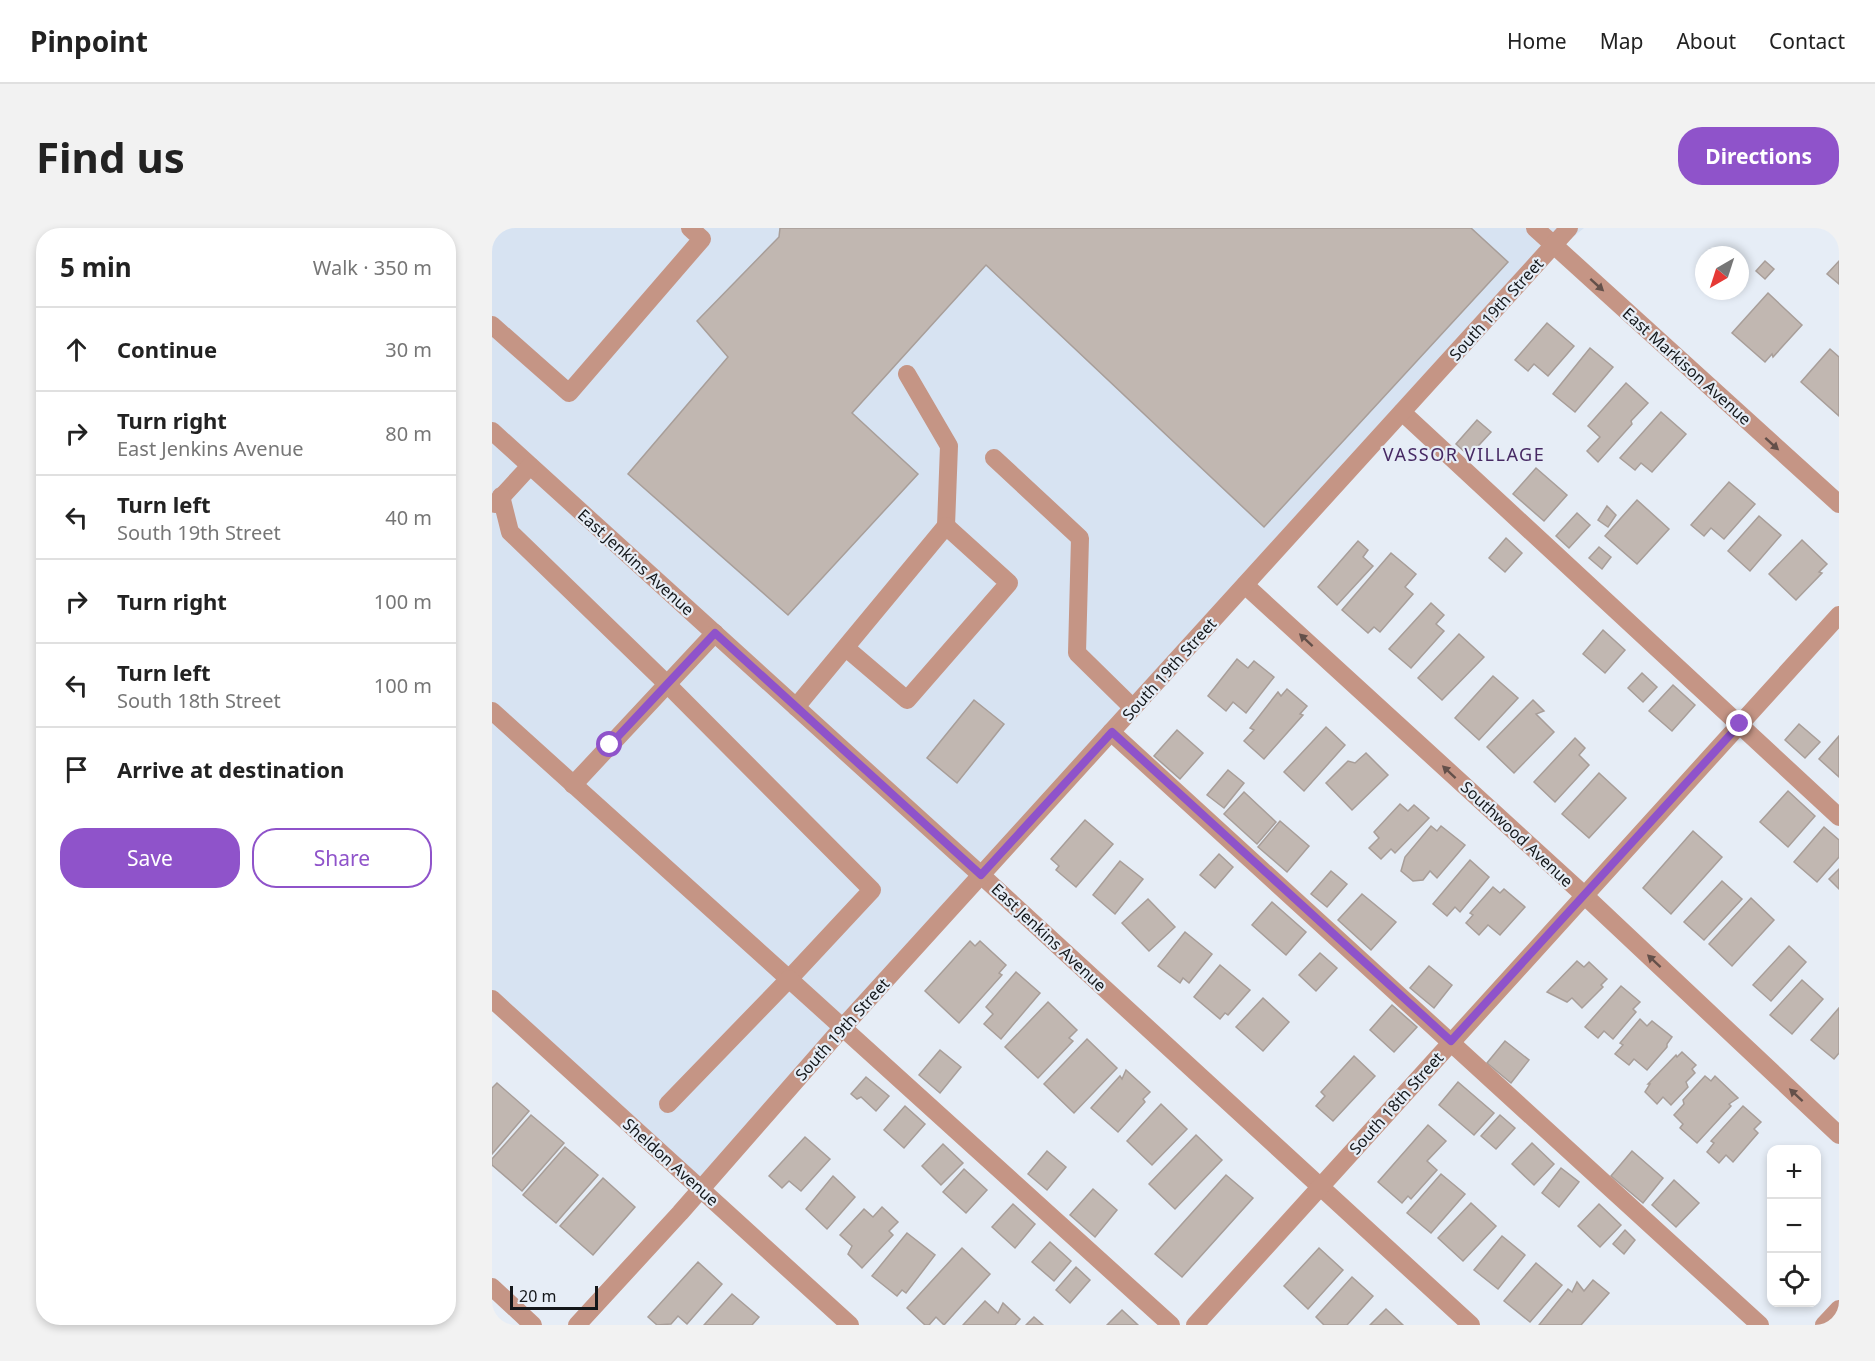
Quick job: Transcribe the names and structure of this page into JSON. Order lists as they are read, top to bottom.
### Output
{
  "streets": {
    "street": [
      "South 19th Street",
      "East Markison Avenue",
      "East Jenkins Avenue",
      "Southwood Avenue",
      "South 18th Street",
      "Sheldon Avenue"
    ]
  },
  "crossings": [
    ["South 19th Street", "East Markison Avenue"],
    ["South 19th Street", "East Jenkins Avenue"],
    ["South 19th Street", "Southwood Avenue"],
    ["South 19th Street", "Sheldon Avenue"],
    ["East Jenkins Avenue", "South 18th Street"],
    ["Southwood Avenue", "South 18th Street"]
  ],
  "one_way": ["East Markison Avenue", "Southwood Avenue"],
  "districts": ["VASSOR VILLAGE"],
  "scale_bar": "20 m",
  "north": "bottom left",
  "page": {
    "header": "Pinpoint",
    "nav": [
      "Home",
      "Map",
      "About",
      "Contact"
    ],
    "buttons": [
      "Directions",
      ["Save", "Share"]
    ],
    "title": "Find us",
    "heading": ["5 min", "Walk · 350 m"],
    "list": [
      ["Continue", "30 m"],
      ["Turn right", "East Jenkins Avenue", "80 m"],
      ["Turn left", "South 19th Street", "40 m"],
      ["Turn right", "100 m"],
      ["Turn left", "South 18th Street", "100 m"],
      "Arrive at destination"
    ],
    "map_buttons": ["+", "−"],
    "scale": "20 m"
  }
}
